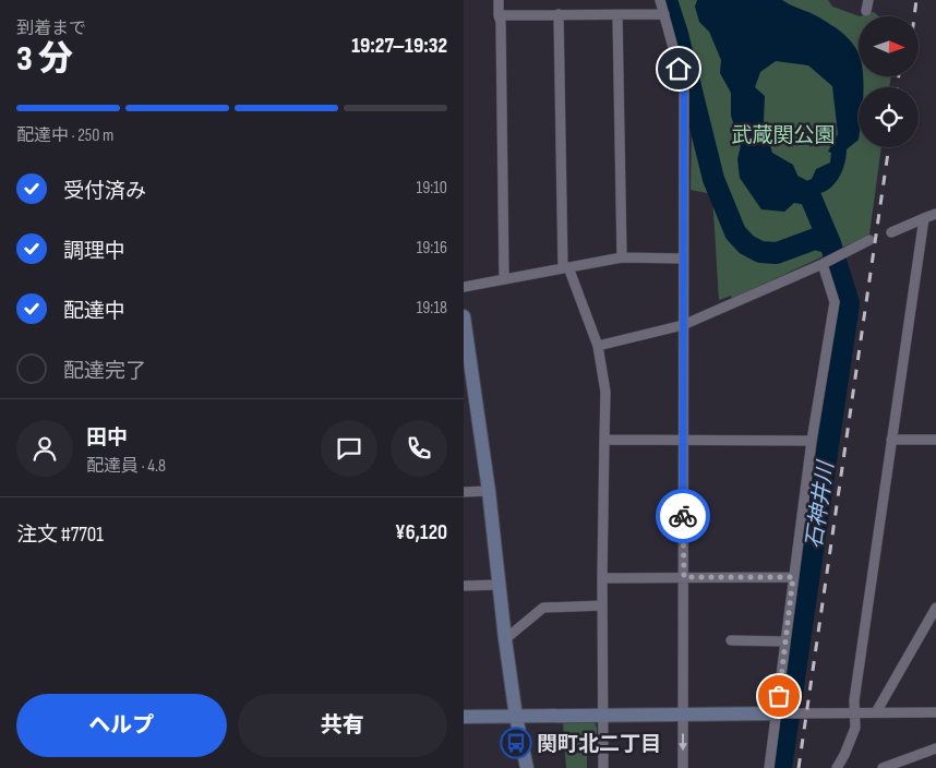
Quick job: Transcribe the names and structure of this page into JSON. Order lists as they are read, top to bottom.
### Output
{
  "water": ["石神井川"],
  "parks": ["武蔵関公園"],
  "places": {
    "bus stop": ["関町北二丁目"]
  },
  "north": "right",
  "page": {
    "heading": ["3 分", "到着まで", "19:27–19:32"],
    "panel": [
      "田中",
      "配達員 · 4.8",
      "注文 #7701",
      "¥6,120"
    ],
    "bar": "配達中 · 250 m",
    "list": [
      ["受付済み", "19:10"],
      ["調理中", "19:16"],
      ["配達中", "19:18"],
      "配達完了"
    ],
    "buttons": ["ヘルプ", "共有"]
  }
}
